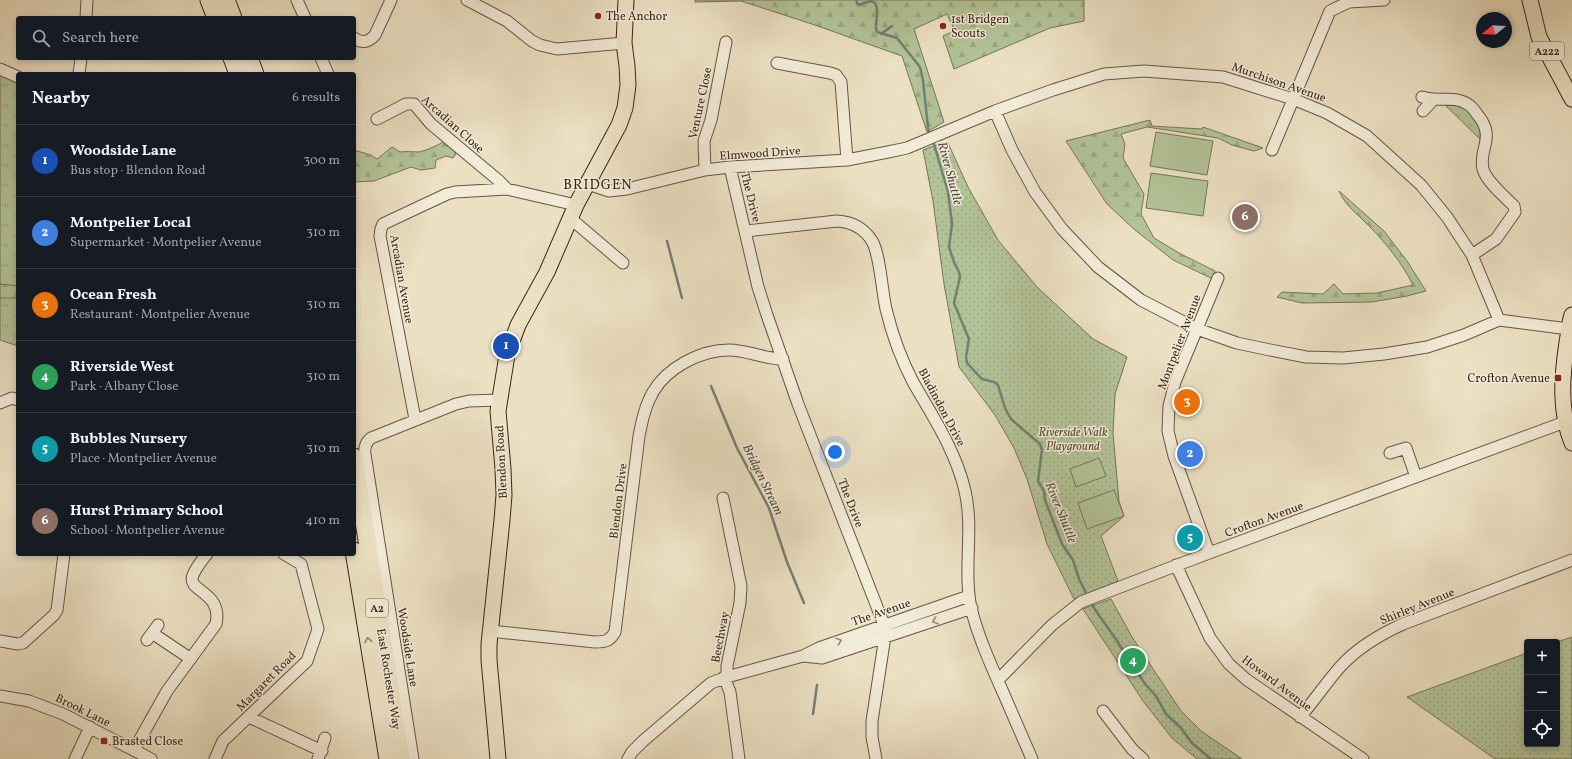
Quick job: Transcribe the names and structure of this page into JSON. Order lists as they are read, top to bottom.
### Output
{
  "streets": {
    "highway": ["A2", "East Rochester Way"],
    "main road": ["A222", "Blendon Road"],
    "street": [
      "Murchison Avenue",
      "Venture Close",
      "Arcadian Close",
      "Elmwood Drive",
      "The Drive",
      "Arcadian Avenue",
      "Montpelier Avenue",
      "Bladindon Drive",
      "Blendon Drive",
      "Crofton Avenue",
      "Shirley Avenue",
      "The Avenue",
      "Beechway",
      "Woodside Lane",
      "Margaret Road",
      "Howard Avenue",
      "Brook Lane"
    ]
  },
  "crossings": [
    ["Murchison Avenue", "Elmwood Drive"],
    ["Venture Close", "Elmwood Drive"],
    ["Arcadian Close", "Arcadian Avenue"],
    ["Elmwood Drive", "The Drive"],
    ["Elmwood Drive", "Blendon Road"],
    ["The Drive", "Bladindon Drive"],
    ["The Drive", "Blendon Drive"],
    ["The Drive", "The Avenue"],
    ["Arcadian Avenue", "Blendon Road"],
    ["Arcadian Avenue", "Woodside Lane"],
    ["Montpelier Avenue", "Crofton Avenue"],
    ["Bladindon Drive", "Crofton Avenue"],
    ["Bladindon Drive", "The Avenue"],
    ["Blendon Road", "Blendon Drive"],
    ["Blendon Road", "Woodside Lane"],
    ["Crofton Avenue", "Howard Avenue"],
    ["Shirley Avenue", "Howard Avenue"],
    ["A2", "East Rochester Way"],
    ["The Avenue", "Beechway"]
  ],
  "districts": ["BRIDGEN"],
  "water": ["River Shuttle", "Bridgen Stream"],
  "parks": ["Riverside Walk Playground"],
  "places": {
    "other": ["The Anchor", "1st Bridgen Scouts"],
    "transit": ["Crofton Avenue", "Brasted Close"]
  },
  "north": "left",
  "page": {
    "search": "Search here",
    "heading": ["Nearby", "6 results"],
    "list": [
      {
        "mark": "1",
        "name": "Woodside Lane",
        "note": "Bus stop · Blendon Road",
        "value": "300 m"
      },
      {
        "mark": "2",
        "name": "Montpelier Local",
        "note": "Supermarket · Montpelier Avenue",
        "value": "310 m"
      },
      {
        "mark": "3",
        "name": "Ocean Fresh",
        "note": "Restaurant · Montpelier Avenue",
        "value": "310 m"
      },
      {
        "mark": "4",
        "name": "Riverside West",
        "note": "Park · Albany Close",
        "value": "310 m"
      },
      {
        "mark": "5",
        "name": "Bubbles Nursery",
        "note": "Place · Montpelier Avenue",
        "value": "310 m"
      },
      {
        "mark": "6",
        "name": "Hurst Primary School",
        "note": "School · Montpelier Avenue",
        "value": "410 m"
      }
    ],
    "pins": [
      "6",
      "1",
      "3",
      "2",
      "5",
      "4"
    ],
    "map_buttons": ["+", "−"]
  }
}
